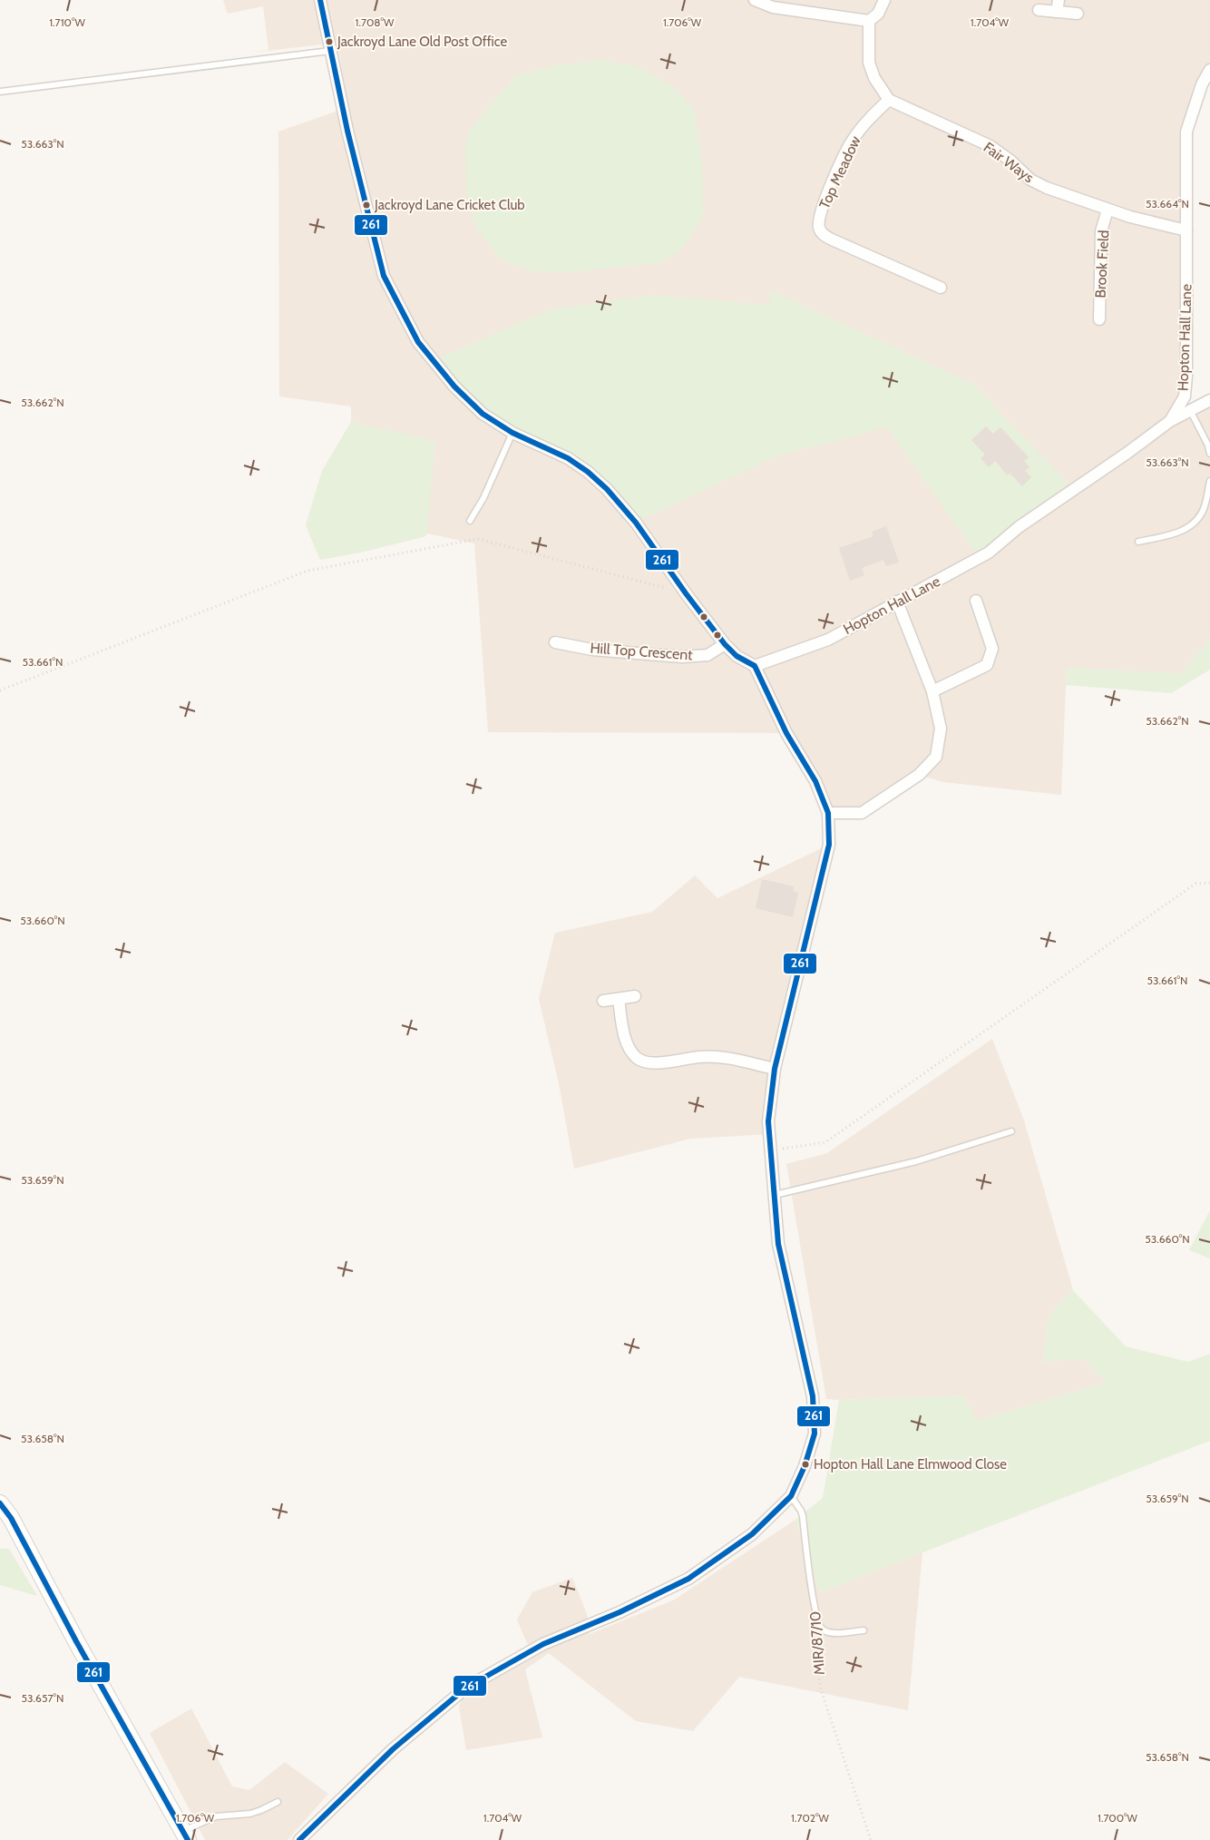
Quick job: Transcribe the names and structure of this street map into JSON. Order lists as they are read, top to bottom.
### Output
{
  "streets": {
    "street": [
      "Fair Ways",
      "Top Meadow",
      "Brook Field",
      "Hopton Hall Lane",
      "Hill Top Crescent"
    ],
    "lane": ["MIR/87/10"]
  },
  "crossings": [
    ["Fair Ways", "Top Meadow"],
    ["Fair Ways", "Brook Field"],
    ["Fair Ways", "Hopton Hall Lane"]
  ],
  "places": ["Jackroyd Lane Old Post Office", "Jackroyd Lane Cricket Club", "Hopton Hall Lane Elmwood Close"],
  "lines": ["transit line 261"],
  "coordinates": [
    "1.710°W",
    "1.708°W",
    "1.706°W",
    "1.704°W",
    "53.663°N",
    "53.664°N",
    "53.662°N",
    "53.661°N",
    "53.660°N",
    "53.659°N",
    "53.658°N",
    "53.657°N",
    "1.702°W",
    "1.700°W"
  ]
}
